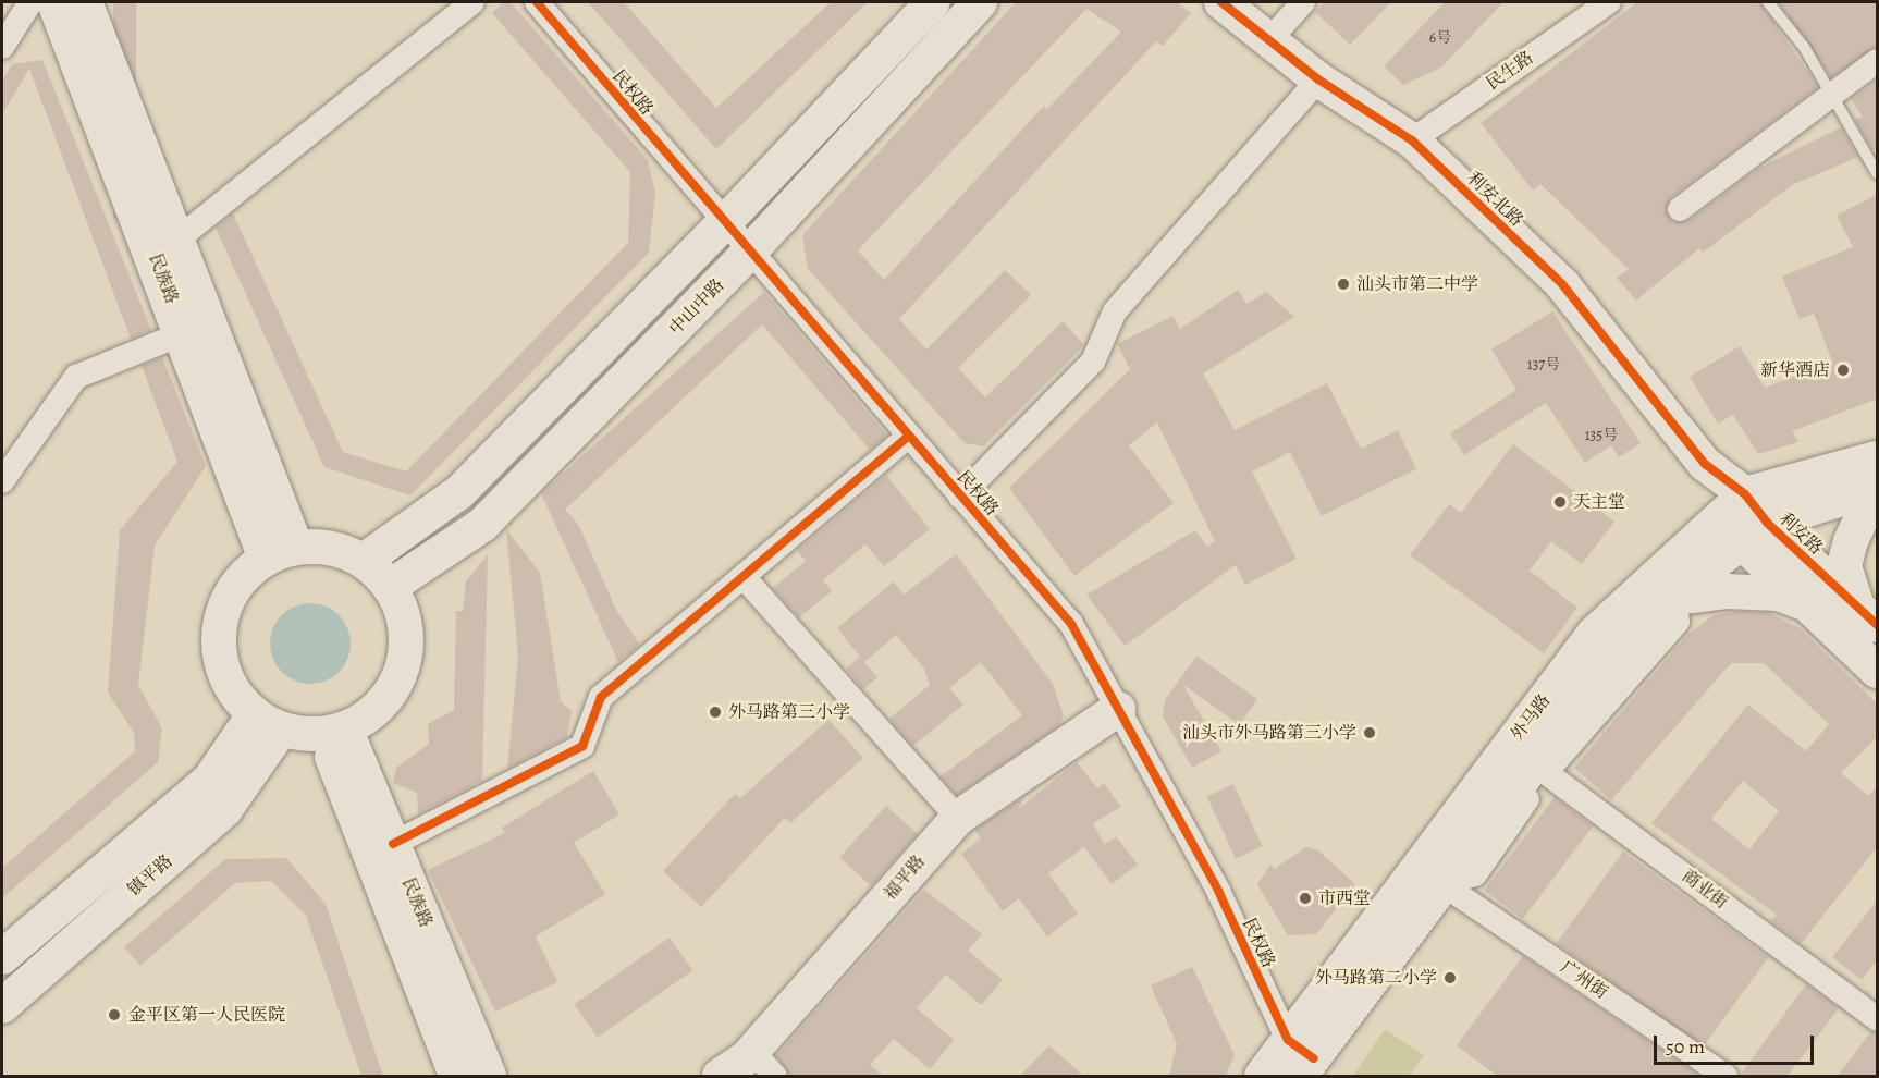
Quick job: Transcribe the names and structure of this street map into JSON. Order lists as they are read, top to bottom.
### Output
{
  "streets": {
    "street": [
      "民生路",
      "民权路",
      "利安北路",
      "民族路",
      "中山中路",
      "利安路",
      "外马路",
      "镇平路",
      "福平路",
      "商业街",
      "广州街"
    ]
  },
  "crossings": [
    ["民生路", "利安北路"],
    ["民权路", "中山中路"],
    ["民权路", "外马路"],
    ["民权路", "福平路"],
    ["利安北路", "利安路"],
    ["民族路", "中山中路"],
    ["民族路", "镇平路"],
    ["中山中路", "镇平路"],
    ["利安路", "外马路"],
    ["外马路", "商业街"],
    ["外马路", "广州街"]
  ],
  "places": [
    "汕头市第二中学",
    "新华酒店",
    "天主堂",
    "外马路第三小学",
    "汕头市外马路第三小学",
    "市西堂",
    "外马路第二小学",
    "金平区第一人民医院"
  ],
  "house_numbers": ["6号", "137号", "135号"],
  "scale_bar": "50 m"
}
